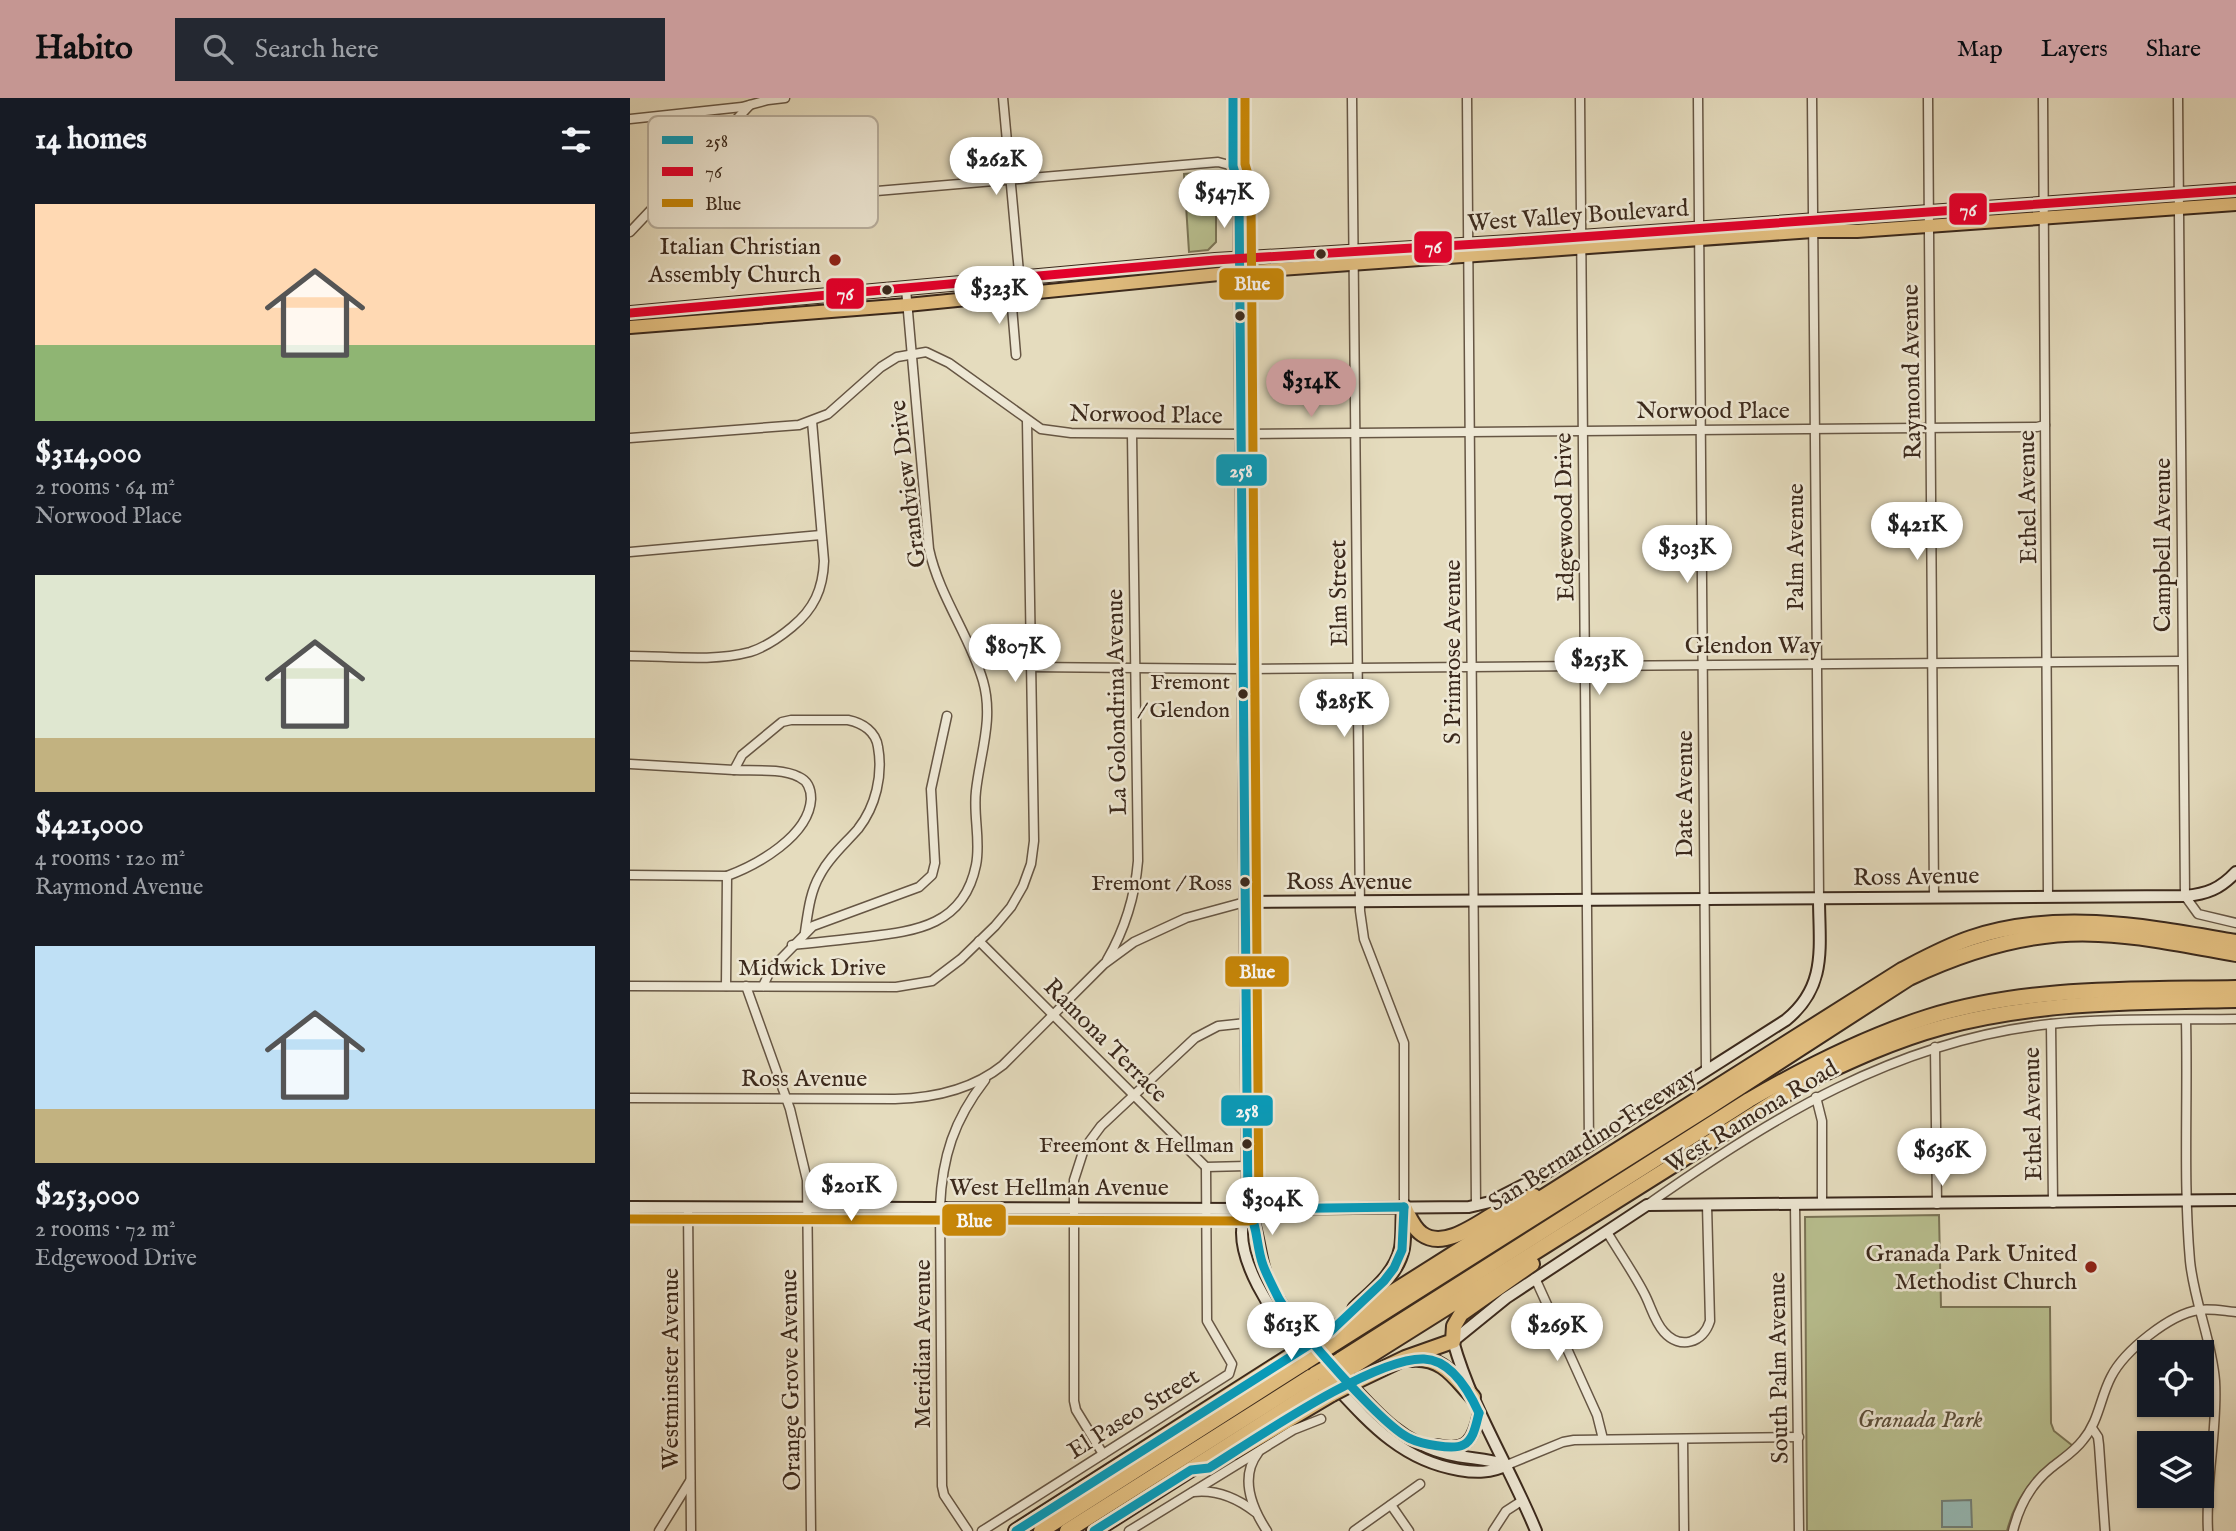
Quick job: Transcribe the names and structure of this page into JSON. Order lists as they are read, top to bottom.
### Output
{
  "streets": {
    "highway": ["San Bernardino Freeway"],
    "main road": ["West Valley Boulevard"],
    "street": [
      "Raymond Avenue",
      "Norwood Place",
      "Grandview Drive",
      "Ethel Avenue",
      "Edgewood Drive",
      "Campbell Avenue",
      "Palm Avenue",
      "Elm Street",
      "Glendon Way",
      "S Primrose Avenue",
      "La Golondrina Avenue",
      "Date Avenue",
      "Ross Avenue",
      "Midwick Drive",
      "Ramona Terrace",
      "West Ramona Road",
      "West Hellman Avenue",
      "Meridian Avenue",
      "South Palm Avenue",
      "Westminster Avenue",
      "Orange Grove Avenue",
      "El Paseo Street"
    ]
  },
  "crossings": [
    ["West Valley Boulevard", "Raymond Avenue"],
    ["West Valley Boulevard", "Grandview Drive"],
    ["West Valley Boulevard", "Ethel Avenue"],
    ["West Valley Boulevard", "Edgewood Drive"],
    ["West Valley Boulevard", "Campbell Avenue"],
    ["West Valley Boulevard", "Palm Avenue"],
    ["West Valley Boulevard", "Elm Street"],
    ["West Valley Boulevard", "S Primrose Avenue"],
    ["West Valley Boulevard", "Date Avenue"],
    ["Raymond Avenue", "Norwood Place"],
    ["Raymond Avenue", "Glendon Way"],
    ["Raymond Avenue", "Ross Avenue"],
    ["Norwood Place", "Grandview Drive"],
    ["Norwood Place", "Ethel Avenue"],
    ["Norwood Place", "Edgewood Drive"],
    ["Norwood Place", "Palm Avenue"],
    ["Norwood Place", "Elm Street"],
    ["Norwood Place", "S Primrose Avenue"],
    ["Norwood Place", "La Golondrina Avenue"],
    ["Norwood Place", "Date Avenue"],
    ["Ethel Avenue", "Glendon Way"],
    ["Ethel Avenue", "Ross Avenue"],
    ["Ethel Avenue", "West Ramona Road"],
    ["Edgewood Drive", "Glendon Way"],
    ["Edgewood Drive", "Ross Avenue"],
    ["Campbell Avenue", "Glendon Way"],
    ["Campbell Avenue", "Ross Avenue"],
    ["Palm Avenue", "Glendon Way"],
    ["Palm Avenue", "Date Avenue"],
    ["Palm Avenue", "Ross Avenue"],
    ["Elm Street", "Glendon Way"],
    ["Elm Street", "Ross Avenue"],
    ["Elm Street", "West Hellman Avenue"],
    ["Glendon Way", "S Primrose Avenue"],
    ["Glendon Way", "La Golondrina Avenue"],
    ["Glendon Way", "Date Avenue"],
    ["S Primrose Avenue", "Ross Avenue"],
    ["S Primrose Avenue", "West Hellman Avenue"],
    ["La Golondrina Avenue", "Ross Avenue"],
    ["Date Avenue", "Ross Avenue"],
    ["Ross Avenue", "Ramona Terrace"],
    ["Ross Avenue", "Meridian Avenue"],
    ["Ross Avenue", "Orange Grove Avenue"],
    ["Midwick Drive", "Ramona Terrace"],
    ["Midwick Drive", "Orange Grove Avenue"],
    ["West Hellman Avenue", "Meridian Avenue"],
    ["West Hellman Avenue", "Westminster Avenue"],
    ["West Hellman Avenue", "Orange Grove Avenue"],
    ["West Hellman Avenue", "El Paseo Street"]
  ],
  "parks": ["Granada Park"],
  "places": [
    "Italian Christian Assembly Church",
    "Fremont / Glendon",
    "Fremont / Ross",
    "Freemont & Hellman",
    "Granada Park United Methodist Church"
  ],
  "lines": ["transit line 258", "transit line Blue", "transit line 76"],
  "legend": ["258", "76", "Blue"],
  "page": {
    "header": "Habito",
    "search": "Search here",
    "nav": ["Map", "Layers", "Share"],
    "heading": "14 homes",
    "price": [
      "$262K",
      "$547K",
      "$323K",
      "$314K",
      "$421K",
      "$303K",
      "$807K",
      "$253K",
      "$285K",
      "$636K",
      "$201K",
      "$304K",
      "$613K",
      "$269K"
    ],
    "list": [
      {
        "name": "$314,000",
        "note": "2 rooms · 64 m² · Norwood Place"
      },
      {
        "name": "$421,000",
        "note": "4 rooms · 120 m² · Raymond Avenue"
      },
      {
        "name": "$253,000",
        "note": "2 rooms · 72 m² · Edgewood Drive"
      }
    ]
  }
}
